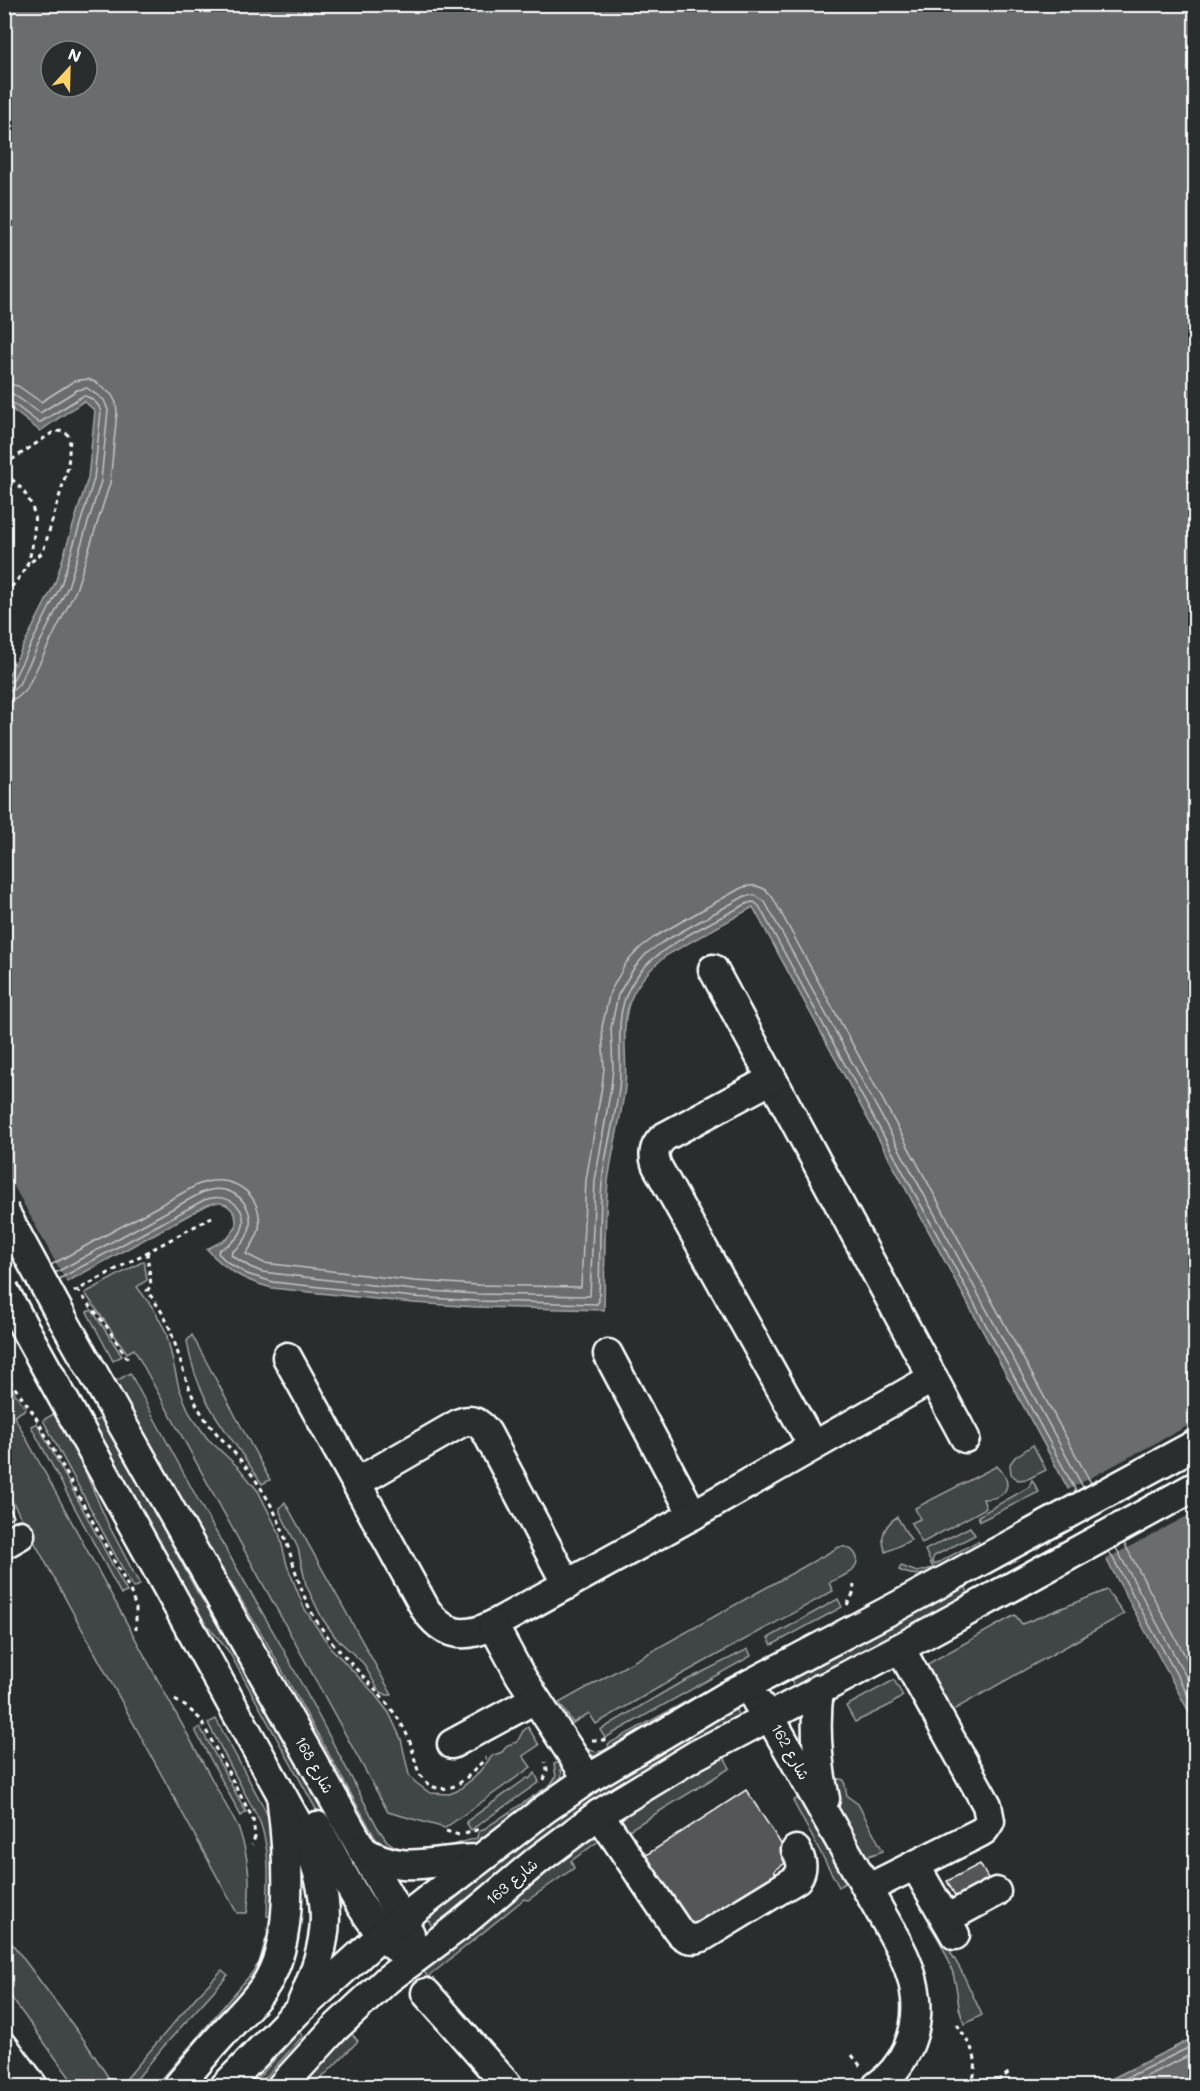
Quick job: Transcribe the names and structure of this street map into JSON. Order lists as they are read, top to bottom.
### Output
{
  "streets": {
    "street": ["شارع 162", "شارع 168", "شارع 163"]
  },
  "crossings": [
    ["شارع 162", "شارع 163"],
    ["شارع 168", "شارع 163"]
  ],
  "north": "top"
}
